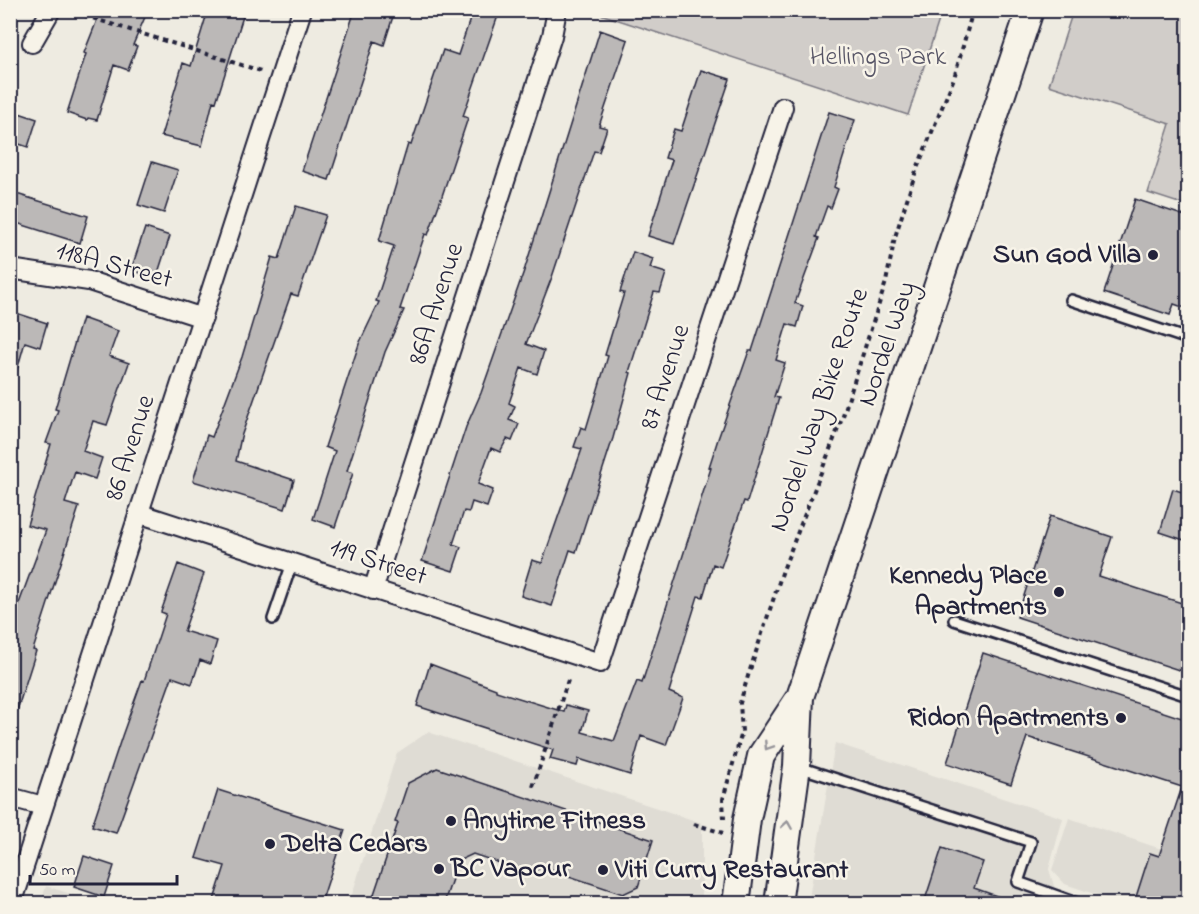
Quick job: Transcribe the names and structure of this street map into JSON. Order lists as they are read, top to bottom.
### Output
{
  "streets": {
    "main road": ["Nordel Way"],
    "street": [
      "118A Street",
      "86A Avenue",
      "87 Avenue",
      "86 Avenue",
      "119 Street"
    ],
    "path": ["Nordel Way Bike Route"]
  },
  "crossings": [
    ["118A Street", "86 Avenue"],
    ["86A Avenue", "119 Street"],
    ["87 Avenue", "119 Street"],
    ["86 Avenue", "119 Street"]
  ],
  "parks": ["Hellings Park"],
  "places": [
    "Sun God Villa",
    "Kennedy Place Apartments",
    "Ridon Apartments",
    "Anytime Fitness",
    "Delta Cedars",
    "BC Vapour",
    "Viti Curry Restaurant"
  ],
  "scale_bar": "50 m"
}
